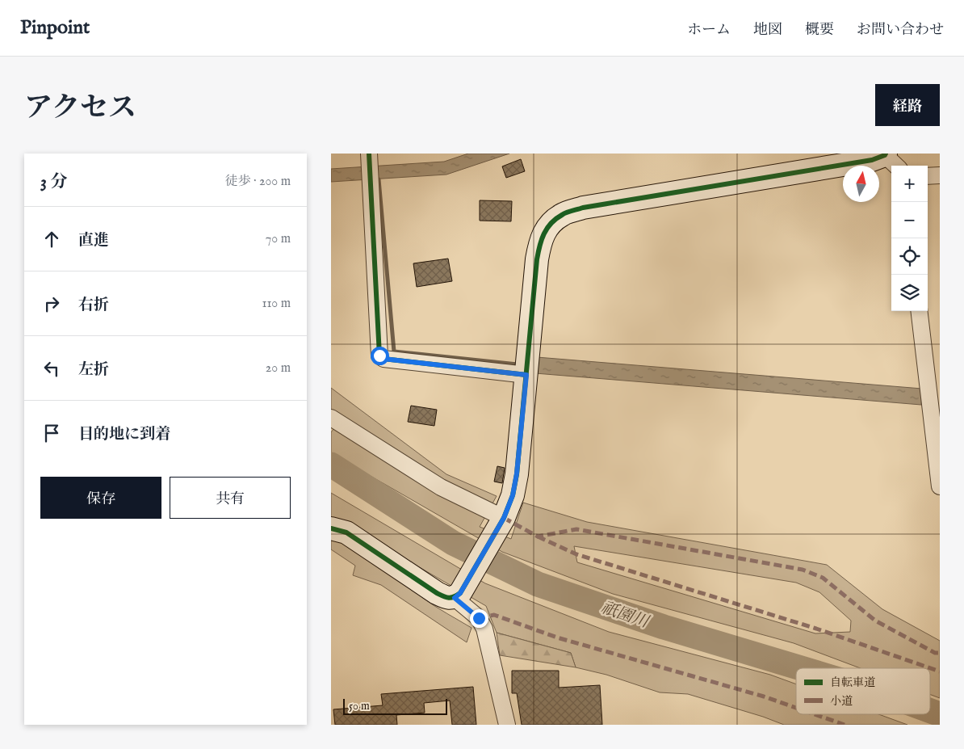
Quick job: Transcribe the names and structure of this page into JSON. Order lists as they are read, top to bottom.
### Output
{
  "water": ["祇園川"],
  "legend": ["自転車道", "小道"],
  "scale_bar": "50 m",
  "north": "top",
  "page": {
    "header": "Pinpoint",
    "nav": [
      "ホーム",
      "地図",
      "概要",
      "お問い合わせ"
    ],
    "title": "アクセス",
    "buttons": [
      "経路",
      ["保存", "共有"]
    ],
    "heading": ["3 分", "徒歩 · 200 m"],
    "map_buttons": ["+", "−"],
    "list": [
      ["直進", "70 m"],
      ["右折", "110 m"],
      ["左折", "20 m"],
      "目的地に到着"
    ],
    "scale": "50 m"
  }
}
